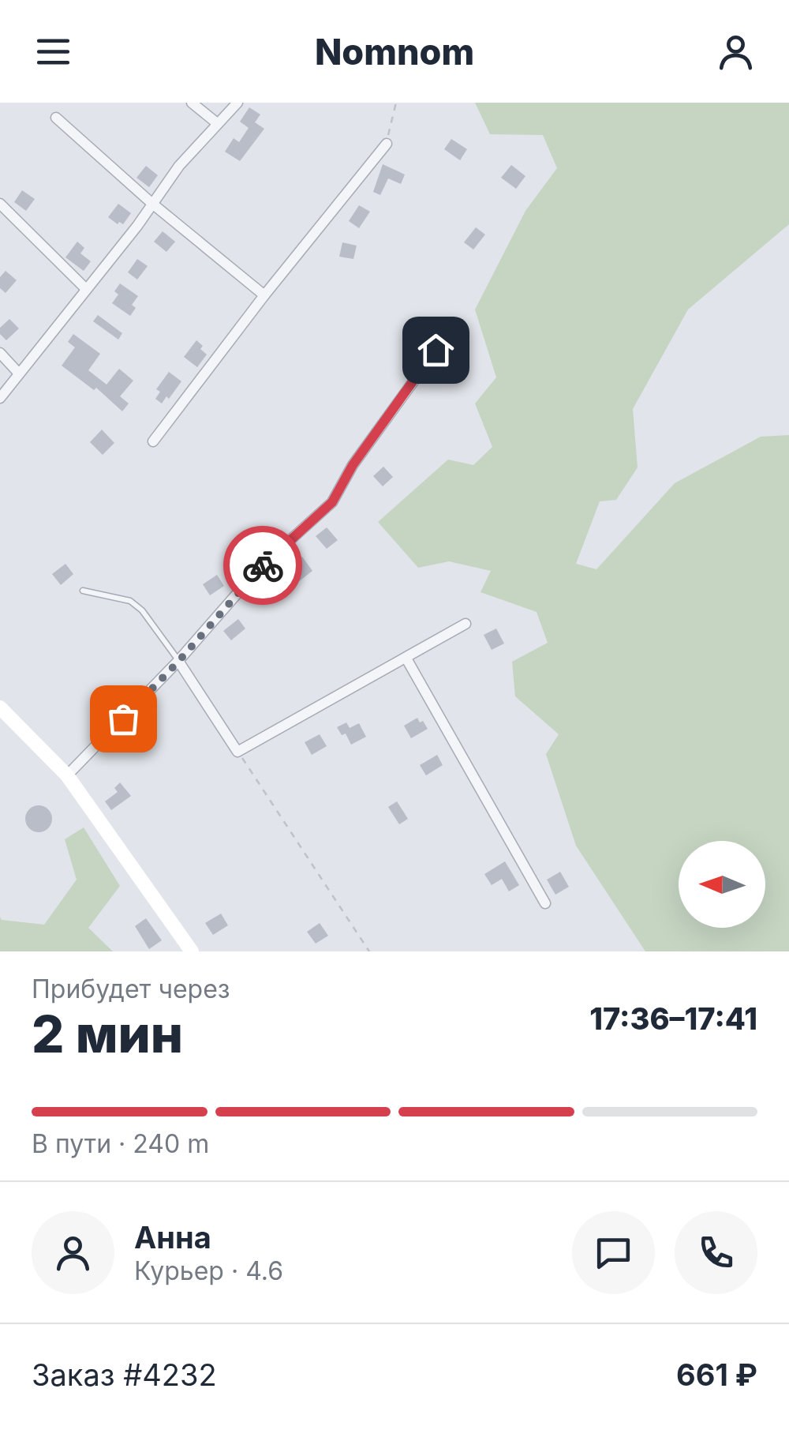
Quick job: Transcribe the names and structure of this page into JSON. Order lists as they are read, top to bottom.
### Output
{
  "north": "left",
  "page": {
    "header": "Nomnom",
    "heading": ["2 мин", "Прибудет через", "17:36–17:41"],
    "panel": [
      "Анна",
      "Курьер · 4.6",
      "Заказ #4232",
      "661 ₽"
    ],
    "bar": "В пути · 240 m"
  }
}
